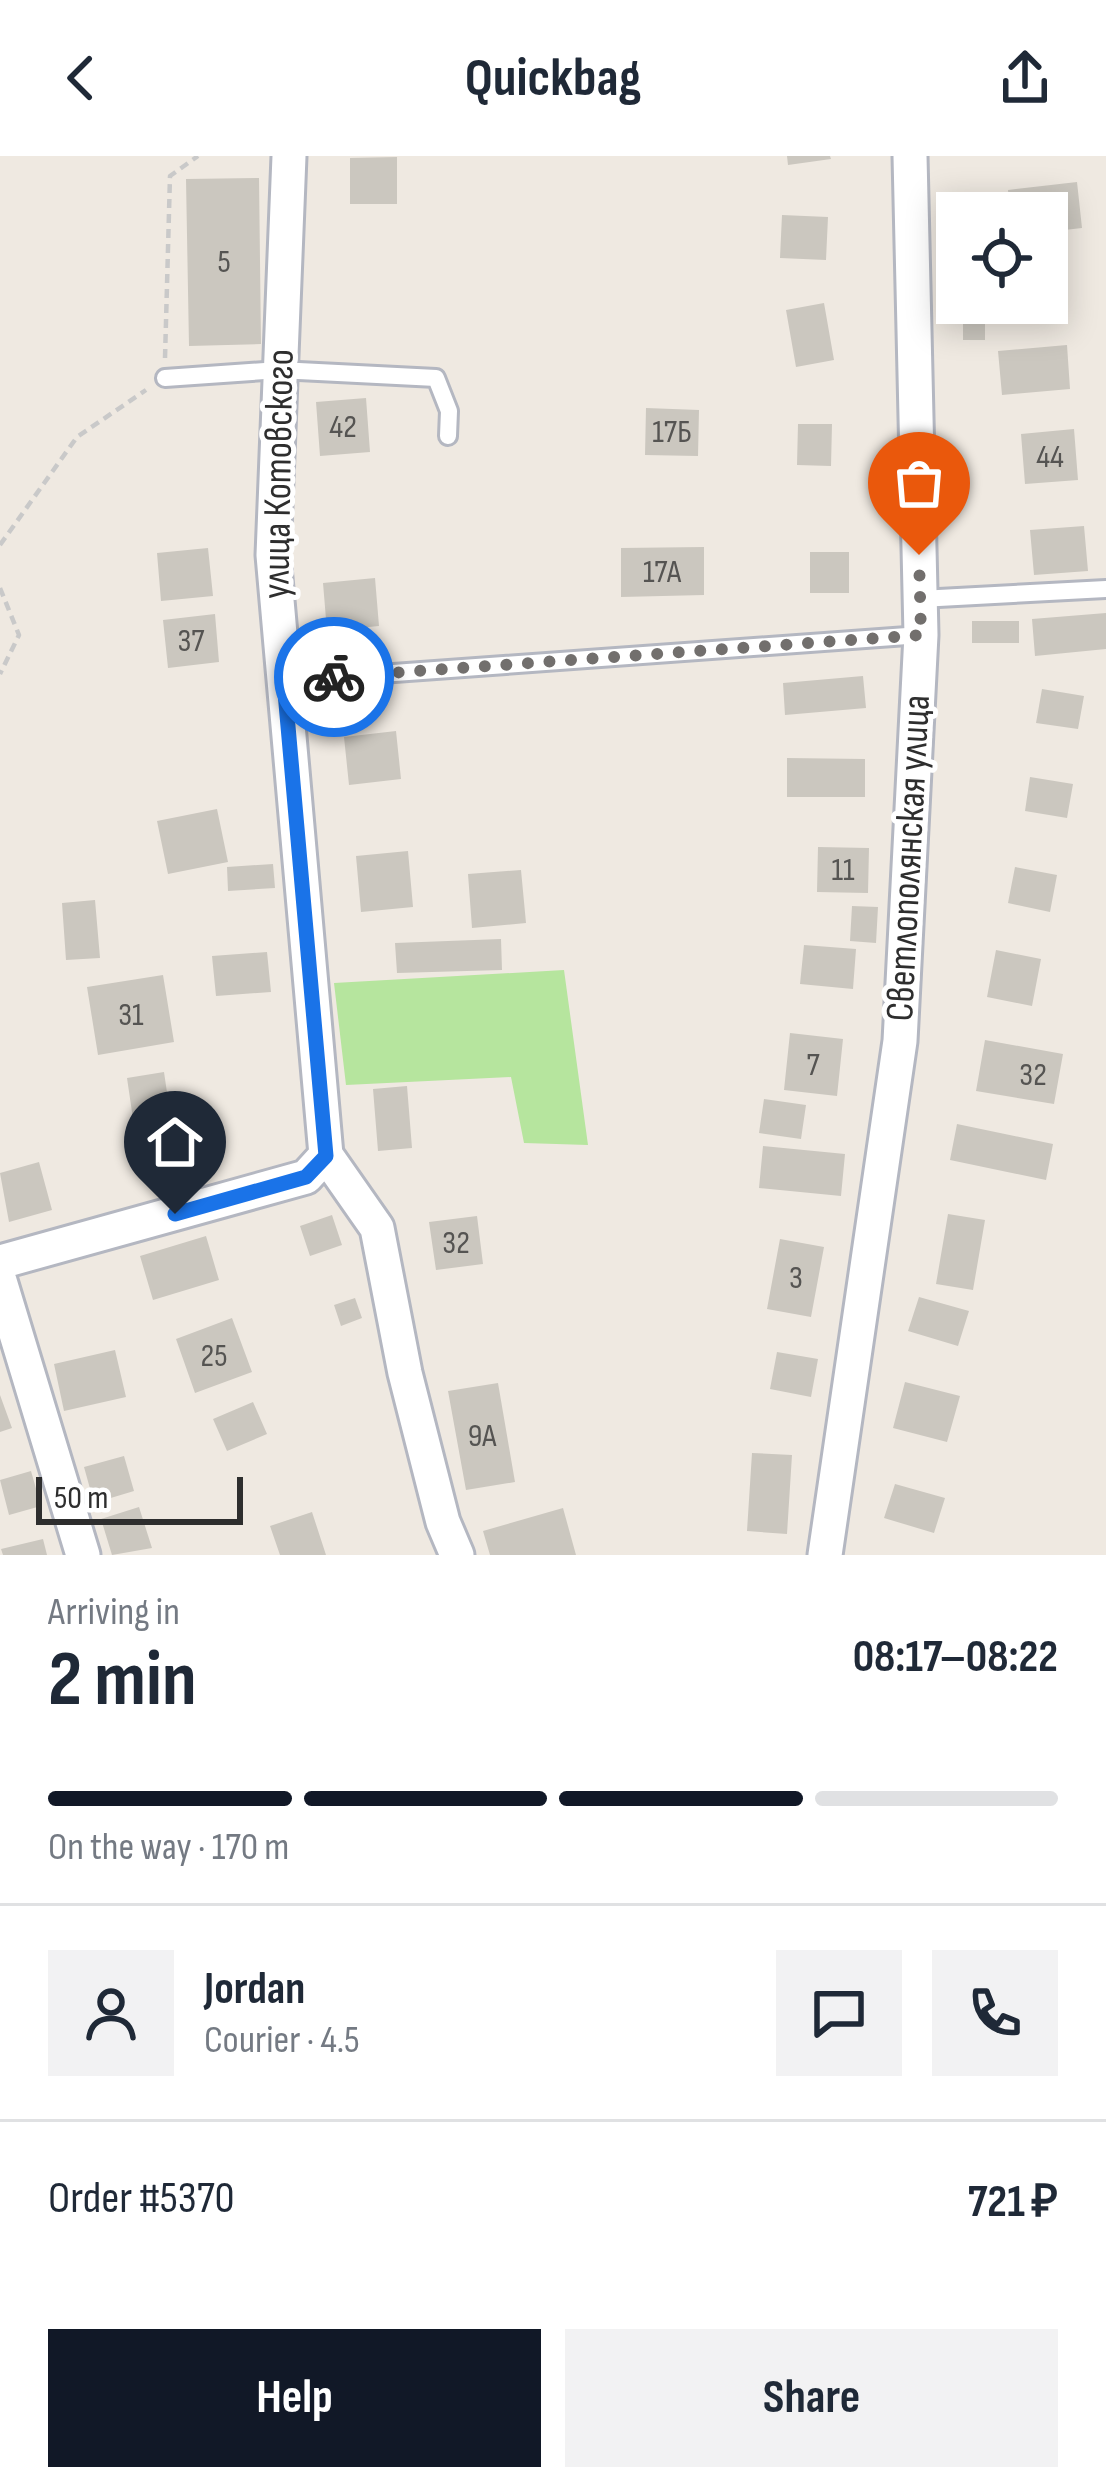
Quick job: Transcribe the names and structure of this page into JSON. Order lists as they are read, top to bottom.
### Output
{
  "streets": {
    "street": ["улица Котовского", "Светлополянская улица"]
  },
  "house_numbers": [
    "5",
    "42",
    "17Б",
    "44",
    "17А",
    "37",
    "11",
    "31",
    "7",
    "32",
    "32",
    "3",
    "25",
    "9А"
  ],
  "scale_bar": "50 m",
  "page": {
    "header": "Quickbag",
    "scale": "50 m",
    "heading": ["2 min", "Arriving in", "08:17–08:22"],
    "panel": [
      "Jordan",
      "Courier · 4.5",
      "Order #5370",
      "721 ₽"
    ],
    "bar": "On the way · 170 m",
    "buttons": ["Help", "Share"]
  }
}
